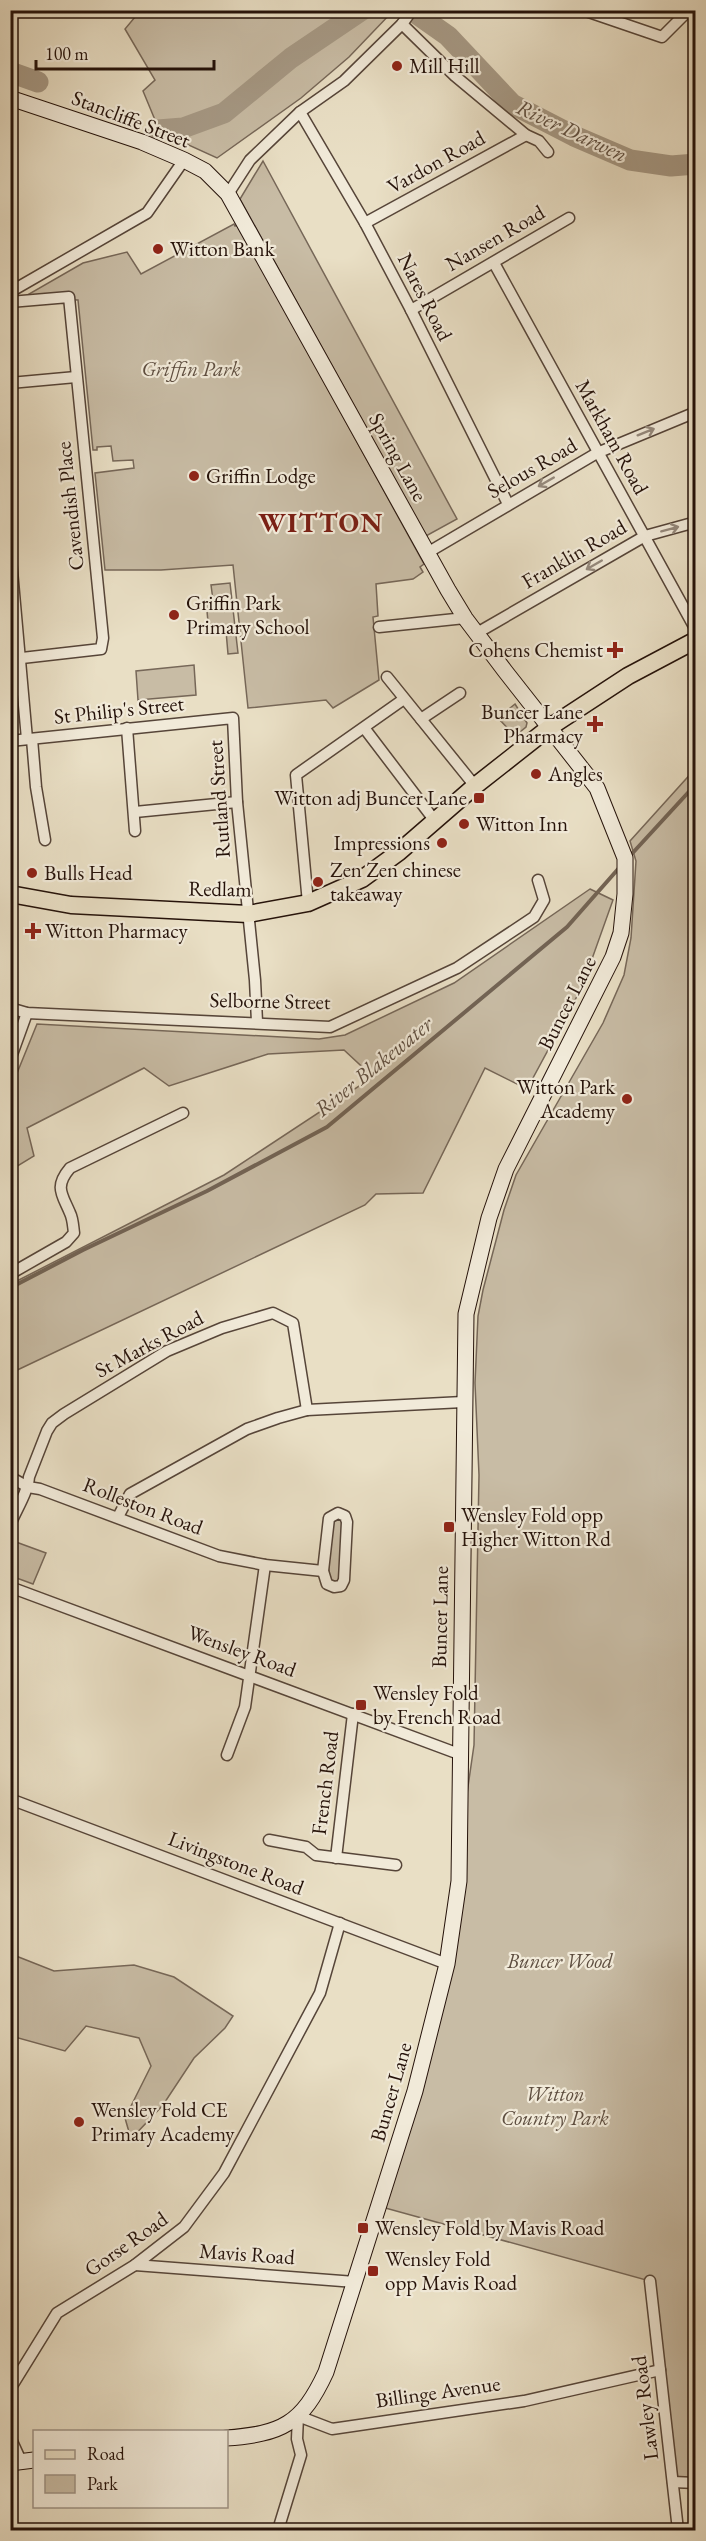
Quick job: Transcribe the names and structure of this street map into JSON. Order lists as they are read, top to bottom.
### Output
{
  "streets": {
    "main road": [
      "Stancliffe Street",
      "Spring Lane",
      "Redlam",
      "Buncer Lane"
    ],
    "street": [
      "Vardon Road",
      "Nansen Road",
      "Nares Road",
      "Markham Road",
      "Selous Road",
      "Cavendish Place",
      "Franklin Road",
      "St Philip's Street",
      "Rutland Street",
      "Selborne Street",
      "St Marks Road",
      "Rolleston Road",
      "Wensley Road",
      "French Road",
      "Livingstone Road",
      "Gorse Road",
      "Mavis Road",
      "Billinge Avenue",
      "Lawley Road"
    ]
  },
  "crossings": [
    ["Stancliffe Street", "Spring Lane"],
    ["Vardon Road", "Nares Road"],
    ["Nansen Road", "Nares Road"],
    ["Nansen Road", "Markham Road"],
    ["Nares Road", "Selous Road"],
    ["Markham Road", "Selous Road"],
    ["Markham Road", "Franklin Road"],
    ["Spring Lane", "Selous Road"],
    ["Spring Lane", "Franklin Road"],
    ["Spring Lane", "Redlam"],
    ["Spring Lane", "Buncer Lane"],
    ["St Philip's Street", "Rutland Street"],
    ["Rutland Street", "Redlam"],
    ["Rutland Street", "Selborne Street"],
    ["Redlam", "Buncer Lane"],
    ["Buncer Lane", "Wensley Road"],
    ["Buncer Lane", "Livingstone Road"],
    ["Buncer Lane", "Mavis Road"],
    ["Buncer Lane", "Billinge Avenue"],
    ["St Marks Road", "Rolleston Road"],
    ["Wensley Road", "French Road"],
    ["Livingstone Road", "Gorse Road"],
    ["Gorse Road", "Mavis Road"],
    ["Billinge Avenue", "Lawley Road"]
  ],
  "districts": ["WITTON"],
  "water": ["River Darwen", "River Blakewater"],
  "parks": ["Griffin Park", "Buncer Wood", "Witton Country Park"],
  "places": {
    "other": [
      "Mill Hill",
      "Witton Bank",
      "Griffin Lodge",
      "Griffin Park Primary School",
      "Angles",
      "Witton Inn",
      "Impressions",
      "Bulls Head",
      "Zen Zen chinese takeaway",
      "Witton Park Academy",
      "Wensley Fold CE Primary Academy"
    ],
    "health": ["Cohens Chemist", "Buncer Lane Pharmacy", "Witton Pharmacy"],
    "transit": [
      "Witton adj Buncer Lane",
      "Wensley Fold opp Higher Witton Rd",
      "Wensley Fold by French Road",
      "Wensley Fold by Mavis Road",
      "Wensley Fold opp Mavis Road"
    ]
  },
  "legend": ["Road", "Park"],
  "scale_bar": "100 m"
}
